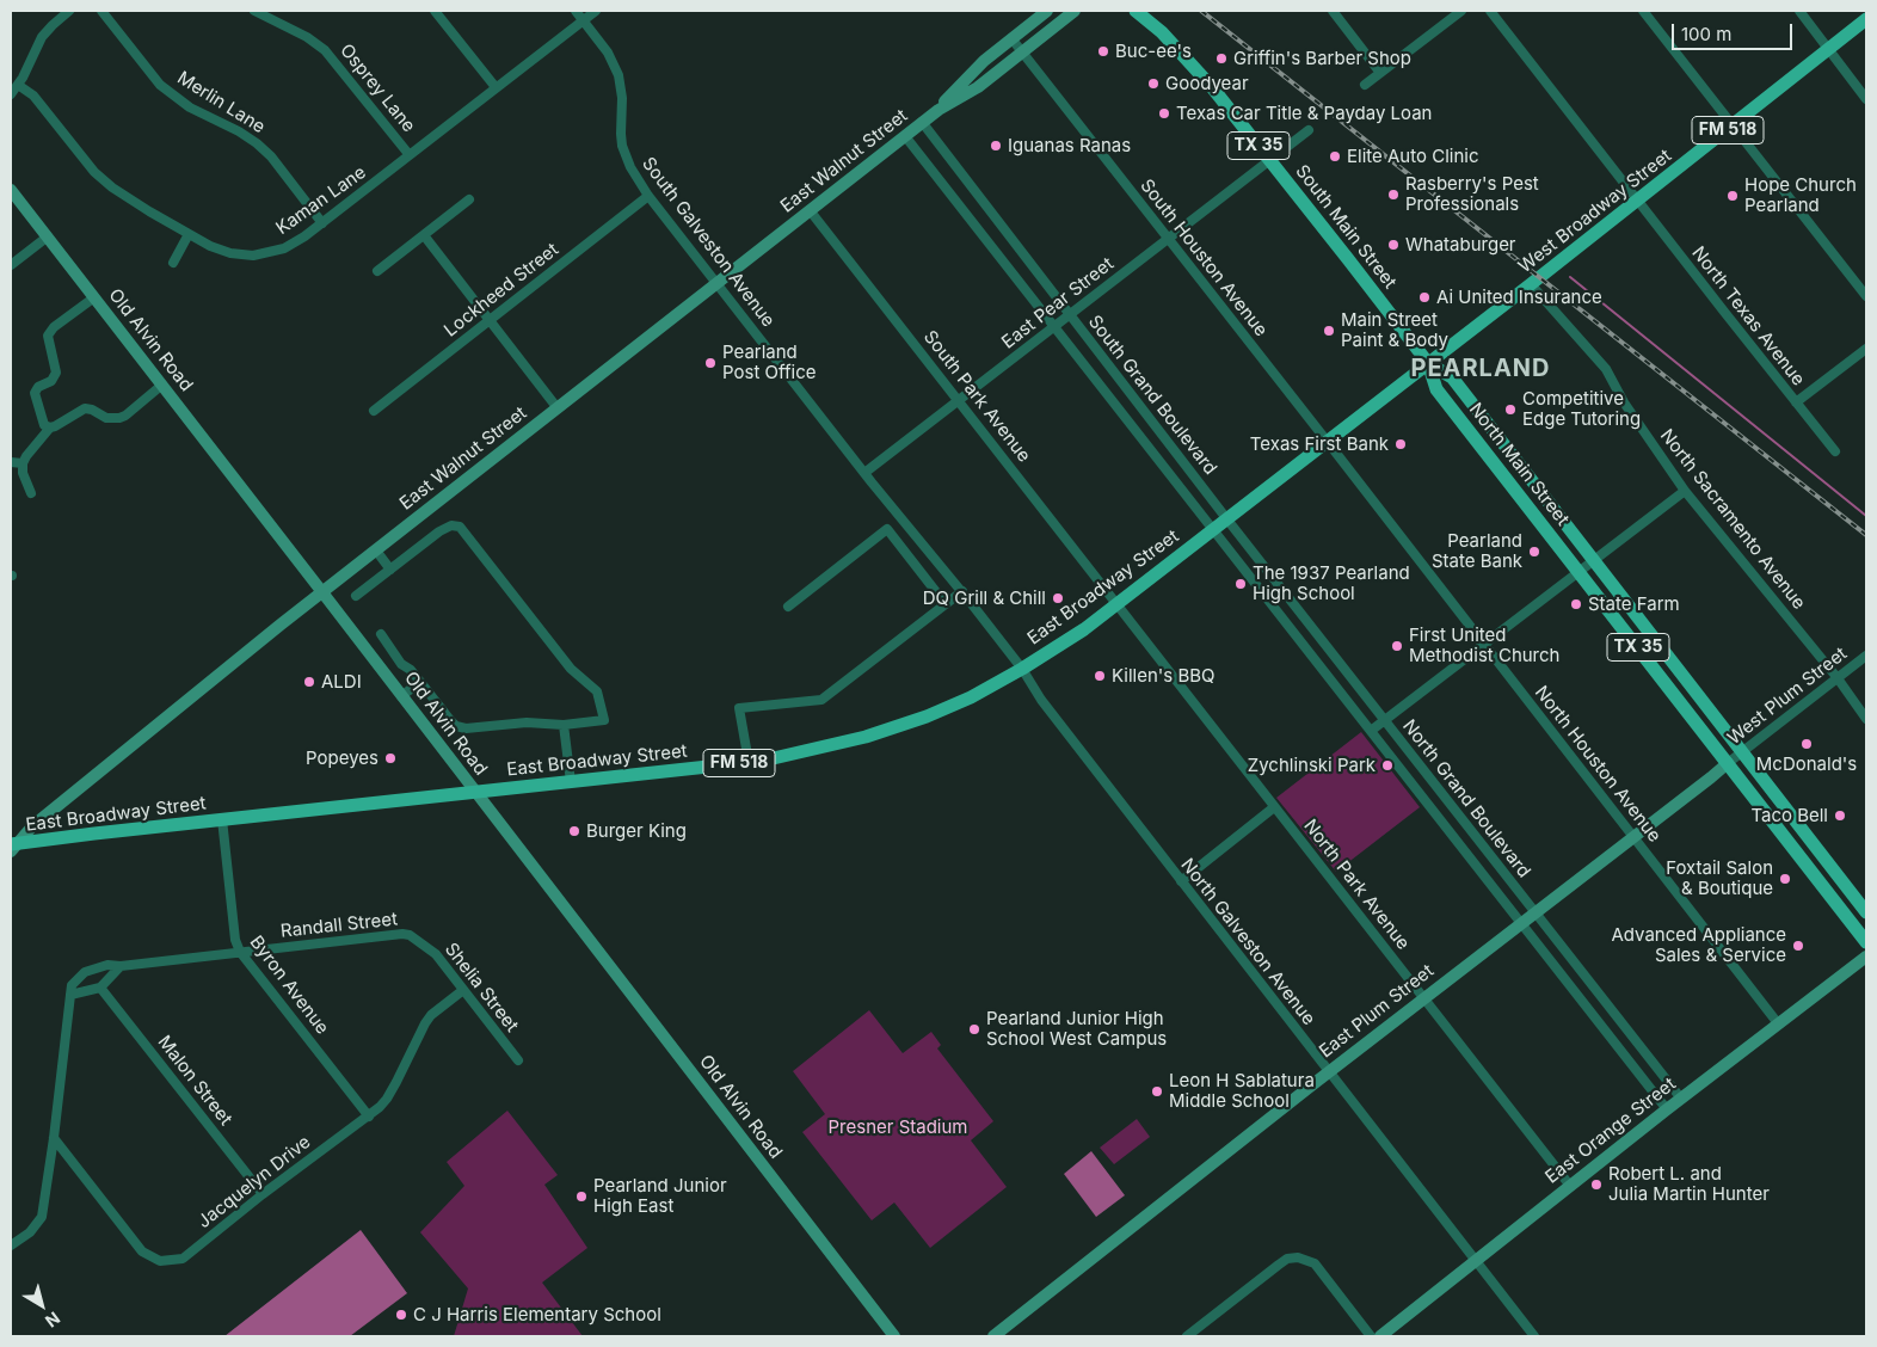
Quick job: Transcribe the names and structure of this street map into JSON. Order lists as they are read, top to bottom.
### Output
{
  "streets": {
    "main road": [
      "FM 518",
      "TX 35",
      "West Broadway Street",
      "South Main Street",
      "North Main Street",
      "East Broadway Street"
    ],
    "street": [
      "Osprey Lane",
      "Merlin Lane",
      "East Walnut Street",
      "Kaman Lane",
      "South Galveston Avenue",
      "South Houston Avenue",
      "Lockheed Street",
      "East Pear Street",
      "North Texas Avenue",
      "Old Alvin Road",
      "South Grand Boulevard",
      "South Park Avenue",
      "North Sacramento Avenue",
      "West Plum Street",
      "North Houston Avenue",
      "North Grand Boulevard",
      "North Park Avenue",
      "Randall Street",
      "North Galveston Avenue",
      "Byron Avenue",
      "Shelia Street",
      "East Plum Street",
      "Malon Street",
      "East Orange Street",
      "Jacquelyn Drive"
    ]
  },
  "crossings": [
    ["Osprey Lane", "Kaman Lane"],
    ["Merlin Lane", "Kaman Lane"],
    ["East Walnut Street", "South Galveston Avenue"],
    ["East Walnut Street", "South Houston Avenue"],
    ["East Walnut Street", "Old Alvin Road"],
    ["East Walnut Street", "South Grand Boulevard"],
    ["East Walnut Street", "South Park Avenue"],
    ["East Walnut Street", "East Broadway Street"],
    ["Kaman Lane", "South Galveston Avenue"],
    ["West Broadway Street", "South Main Street"],
    ["West Broadway Street", "North Texas Avenue"],
    ["West Broadway Street", "North Main Street"],
    ["West Broadway Street", "North Sacramento Avenue"],
    ["West Broadway Street", "East Broadway Street"],
    ["South Main Street", "East Pear Street"],
    ["South Main Street", "North Main Street"],
    ["South Main Street", "East Broadway Street"],
    ["South Galveston Avenue", "Lockheed Street"],
    ["South Galveston Avenue", "East Pear Street"],
    ["South Galveston Avenue", "East Broadway Street"],
    ["South Galveston Avenue", "North Galveston Avenue"],
    ["South Houston Avenue", "East Pear Street"],
    ["South Houston Avenue", "East Broadway Street"],
    ["South Houston Avenue", "North Houston Avenue"],
    ["East Pear Street", "South Grand Boulevard"],
    ["East Pear Street", "South Park Avenue"],
    ["Old Alvin Road", "East Broadway Street"],
    ["South Grand Boulevard", "East Broadway Street"],
    ["South Grand Boulevard", "North Grand Boulevard"],
    ["South Park Avenue", "East Broadway Street"],
    ["South Park Avenue", "North Park Avenue"],
    ["North Main Street", "East Broadway Street"],
    ["North Main Street", "West Plum Street"],
    ["North Main Street", "East Plum Street"],
    ["North Sacramento Avenue", "West Plum Street"],
    ["East Broadway Street", "North Houston Avenue"],
    ["East Broadway Street", "North Grand Boulevard"],
    ["East Broadway Street", "North Park Avenue"],
    ["East Broadway Street", "North Galveston Avenue"],
    ["East Broadway Street", "Byron Avenue"],
    ["West Plum Street", "East Plum Street"],
    ["North Houston Avenue", "East Plum Street"],
    ["North Houston Avenue", "East Orange Street"],
    ["North Grand Boulevard", "East Plum Street"],
    ["North Grand Boulevard", "East Orange Street"],
    ["North Park Avenue", "East Plum Street"],
    ["North Park Avenue", "East Orange Street"],
    ["Randall Street", "Byron Avenue"],
    ["Randall Street", "Shelia Street"],
    ["Randall Street", "Jacquelyn Drive"],
    ["North Galveston Avenue", "East Plum Street"],
    ["North Galveston Avenue", "East Orange Street"],
    ["Byron Avenue", "Jacquelyn Drive"],
    ["Shelia Street", "Jacquelyn Drive"],
    ["Malon Street", "Jacquelyn Drive"]
  ],
  "districts": ["PEARLAND"],
  "parks": ["Presner Stadium"],
  "places": [
    "Buc-ee's",
    "Griffin's Barber Shop",
    "Goodyear",
    "Texas Car Title & Payday Loan",
    "Iguanas Ranas",
    "Elite Auto Clinic",
    "Rasberry's Pest Professionals",
    "Hope Church Pearland",
    "Whataburger",
    "Ai United Insurance",
    "Main Street Paint & Body",
    "Pearland Post Office",
    "Competitive Edge Tutoring",
    "Texas First Bank",
    "Pearland State Bank",
    "The 1937 Pearland High School",
    "DQ Grill & Chill",
    "State Farm",
    "First United Methodist Church",
    "Killen's BBQ",
    "ALDI",
    "McDonald's",
    "Popeyes",
    "Zychlinski Park",
    "Taco Bell",
    "Burger King",
    "Foxtail Salon & Boutique",
    "Advanced Appliance Sales & Service",
    "Pearland Junior High School West Campus",
    "Leon H Sablatura Middle School",
    "Robert L. and Julia Martin Hunter",
    "Pearland Junior High East",
    "C J Harris Elementary School"
  ],
  "scale_bar": "100 m",
  "north": "bottom right"
}
